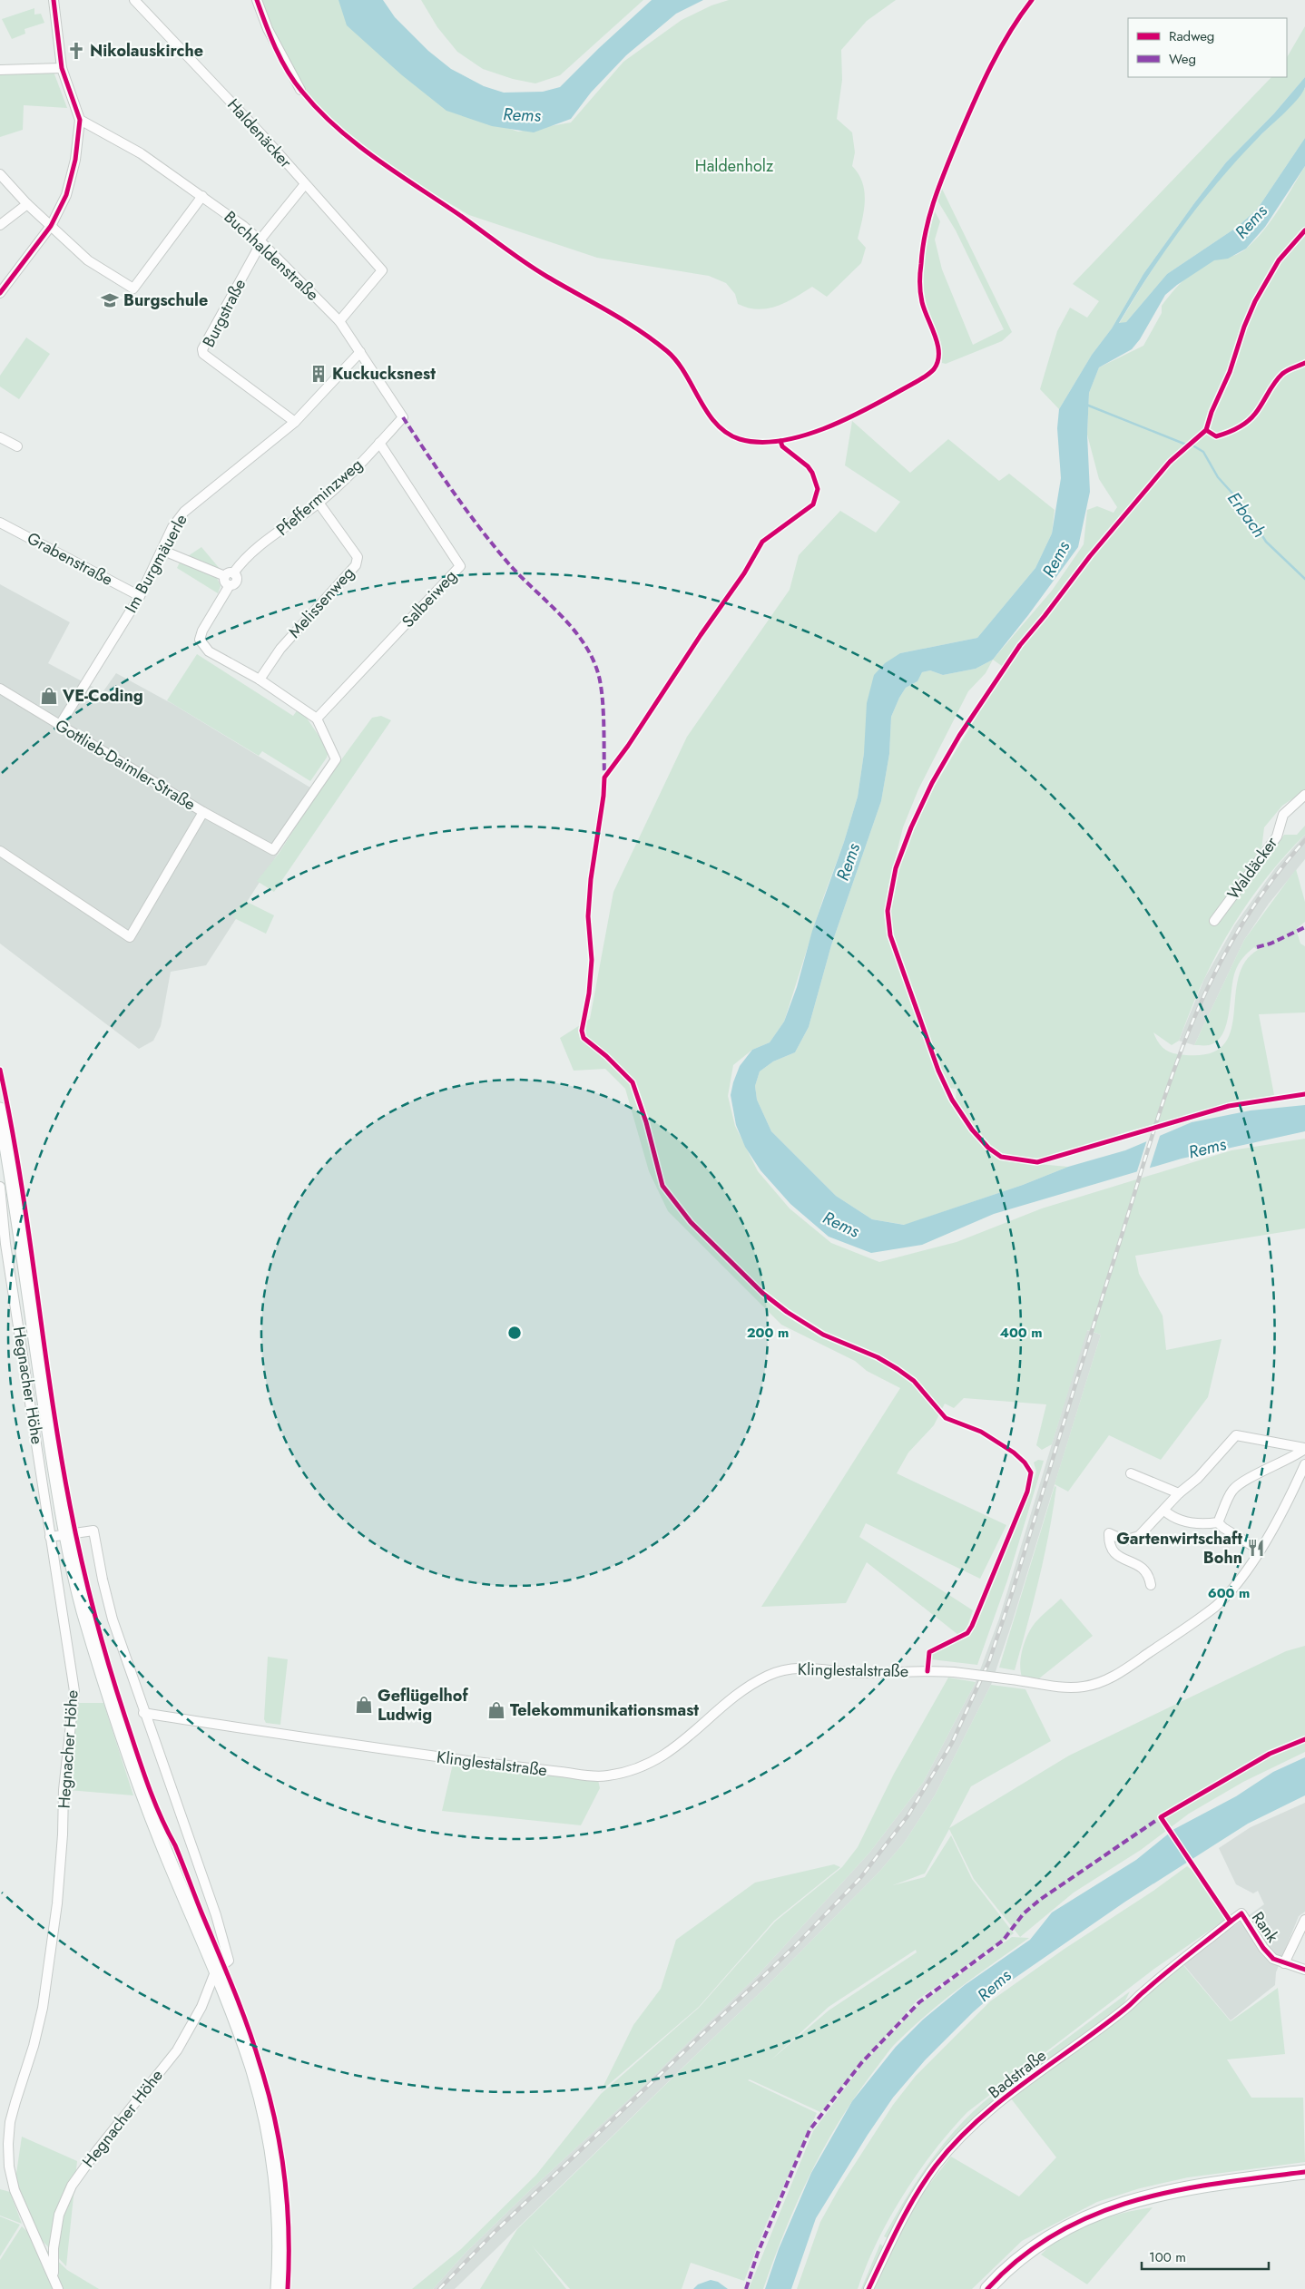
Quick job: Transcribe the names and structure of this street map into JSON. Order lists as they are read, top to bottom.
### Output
{
  "streets": {
    "main road": ["Hegnacher Höhe"],
    "street": [
      "Haldenäcker",
      "Buchhaldenstraße",
      "Burgstraße",
      "Pfefferminzweg",
      "Grabenstraße",
      "Im Burgmäuerle",
      "Salbeiweg",
      "Melissenweg",
      "Gottlieb-Daimler-Straße",
      "Waldäcker",
      "Klinglestalstraße",
      "Rank",
      "Badstraße"
    ]
  },
  "crossings": [
    ["Haldenäcker", "Buchhaldenstraße"],
    ["Haldenäcker", "Burgstraße"],
    ["Buchhaldenstraße", "Burgstraße"],
    ["Buchhaldenstraße", "Pfefferminzweg"],
    ["Buchhaldenstraße", "Im Burgmäuerle"],
    ["Burgstraße", "Im Burgmäuerle"],
    ["Pfefferminzweg", "Salbeiweg"],
    ["Pfefferminzweg", "Melissenweg"],
    ["Grabenstraße", "Im Burgmäuerle"],
    ["Im Burgmäuerle", "Gottlieb-Daimler-Straße"],
    ["Salbeiweg", "Gottlieb-Daimler-Straße"],
    ["Rank", "Badstraße"]
  ],
  "water": ["Rems", "Erbach"],
  "parks": ["Haldenholz"],
  "places": {
    "church": ["Nikolauskirche"],
    "school or university": ["Burgschule"],
    "building": ["Kuckucksnest"],
    "shop": ["VE-Coding", "Geflügelhof Ludwig", "Telekommunikationsmast"],
    "restaurant": ["Gartenwirtschaft Bohn"]
  },
  "legend": ["Radweg", "Weg"],
  "scale_bar": "100 m",
  "rings": ["200 m", "400 m", "600 m"]
}
